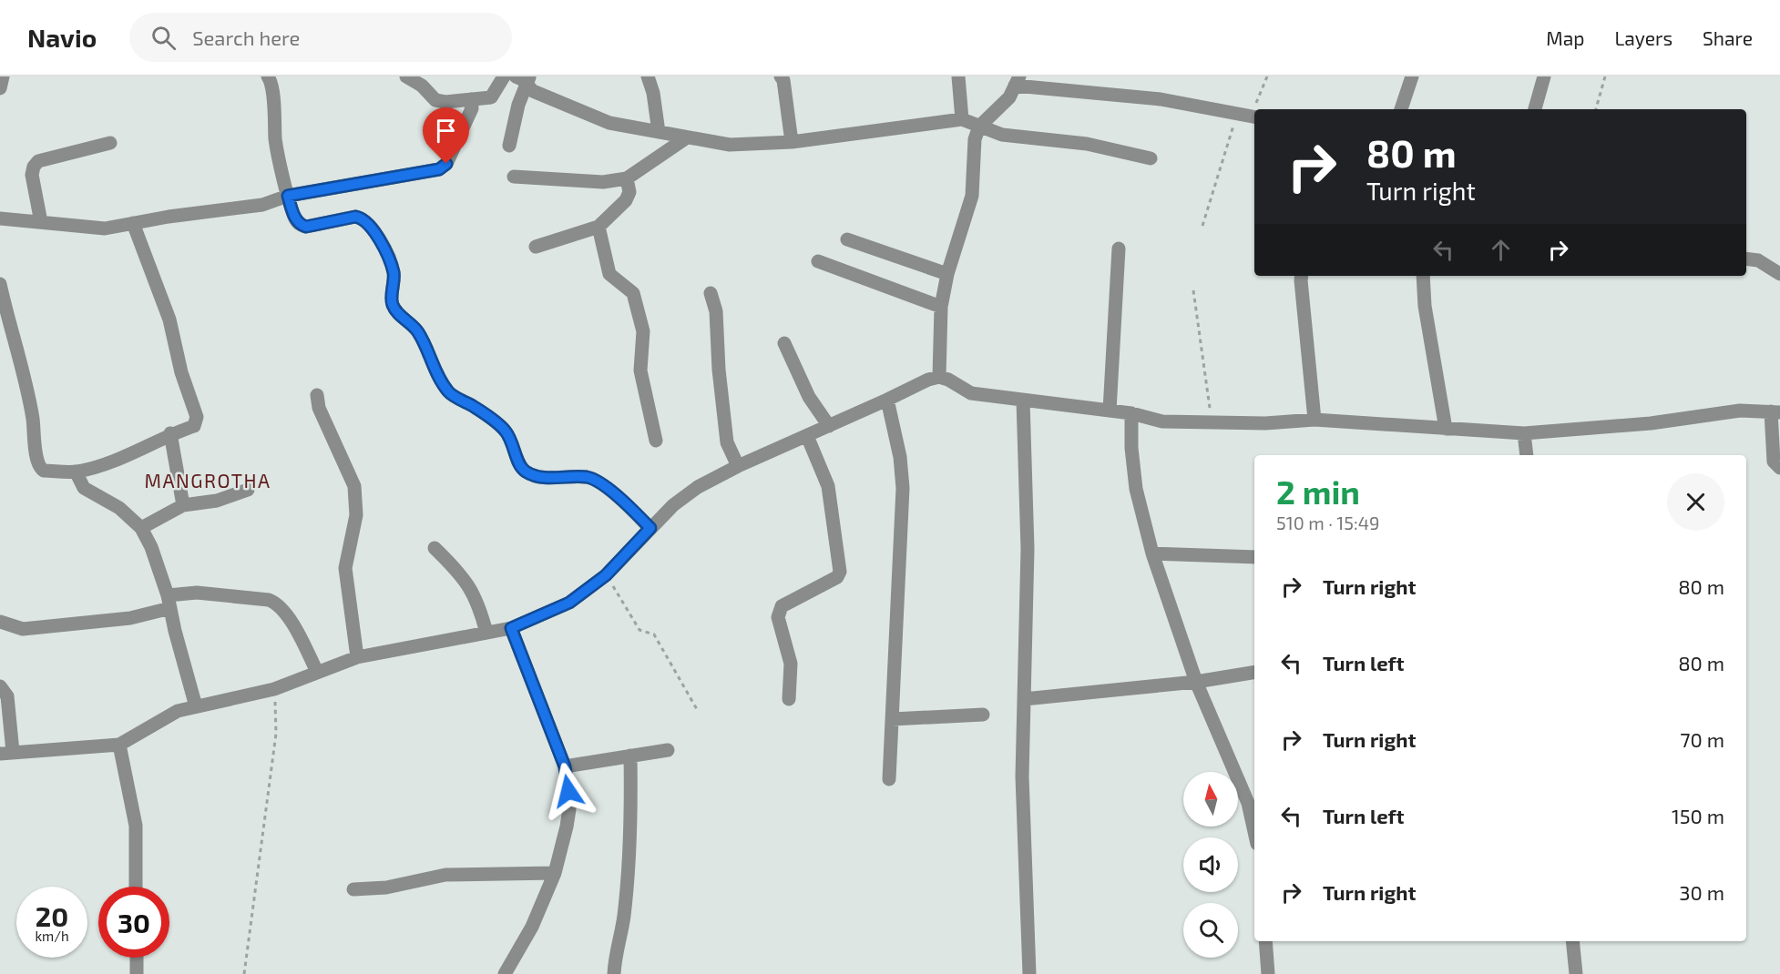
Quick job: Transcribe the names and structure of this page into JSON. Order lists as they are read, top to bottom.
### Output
{
  "districts": ["MANGROTHA"],
  "north": "top",
  "page": {
    "header": "Navio",
    "search": "Search here",
    "nav": ["Map", "Layers", "Share"],
    "turn": ["80 m", "Turn right"],
    "heading": ["2 min", "510 m · 15:49"],
    "list": [
      {
        "name": "Turn right",
        "value": "80 m"
      },
      {
        "name": "Turn left",
        "value": "80 m"
      },
      {
        "name": "Turn right",
        "value": "70 m"
      },
      {
        "name": "Turn left",
        "value": "150 m"
      },
      {
        "name": "Turn right",
        "value": "30 m"
      }
    ],
    "speed": "20 km/h",
    "limit": "30"
  }
}
